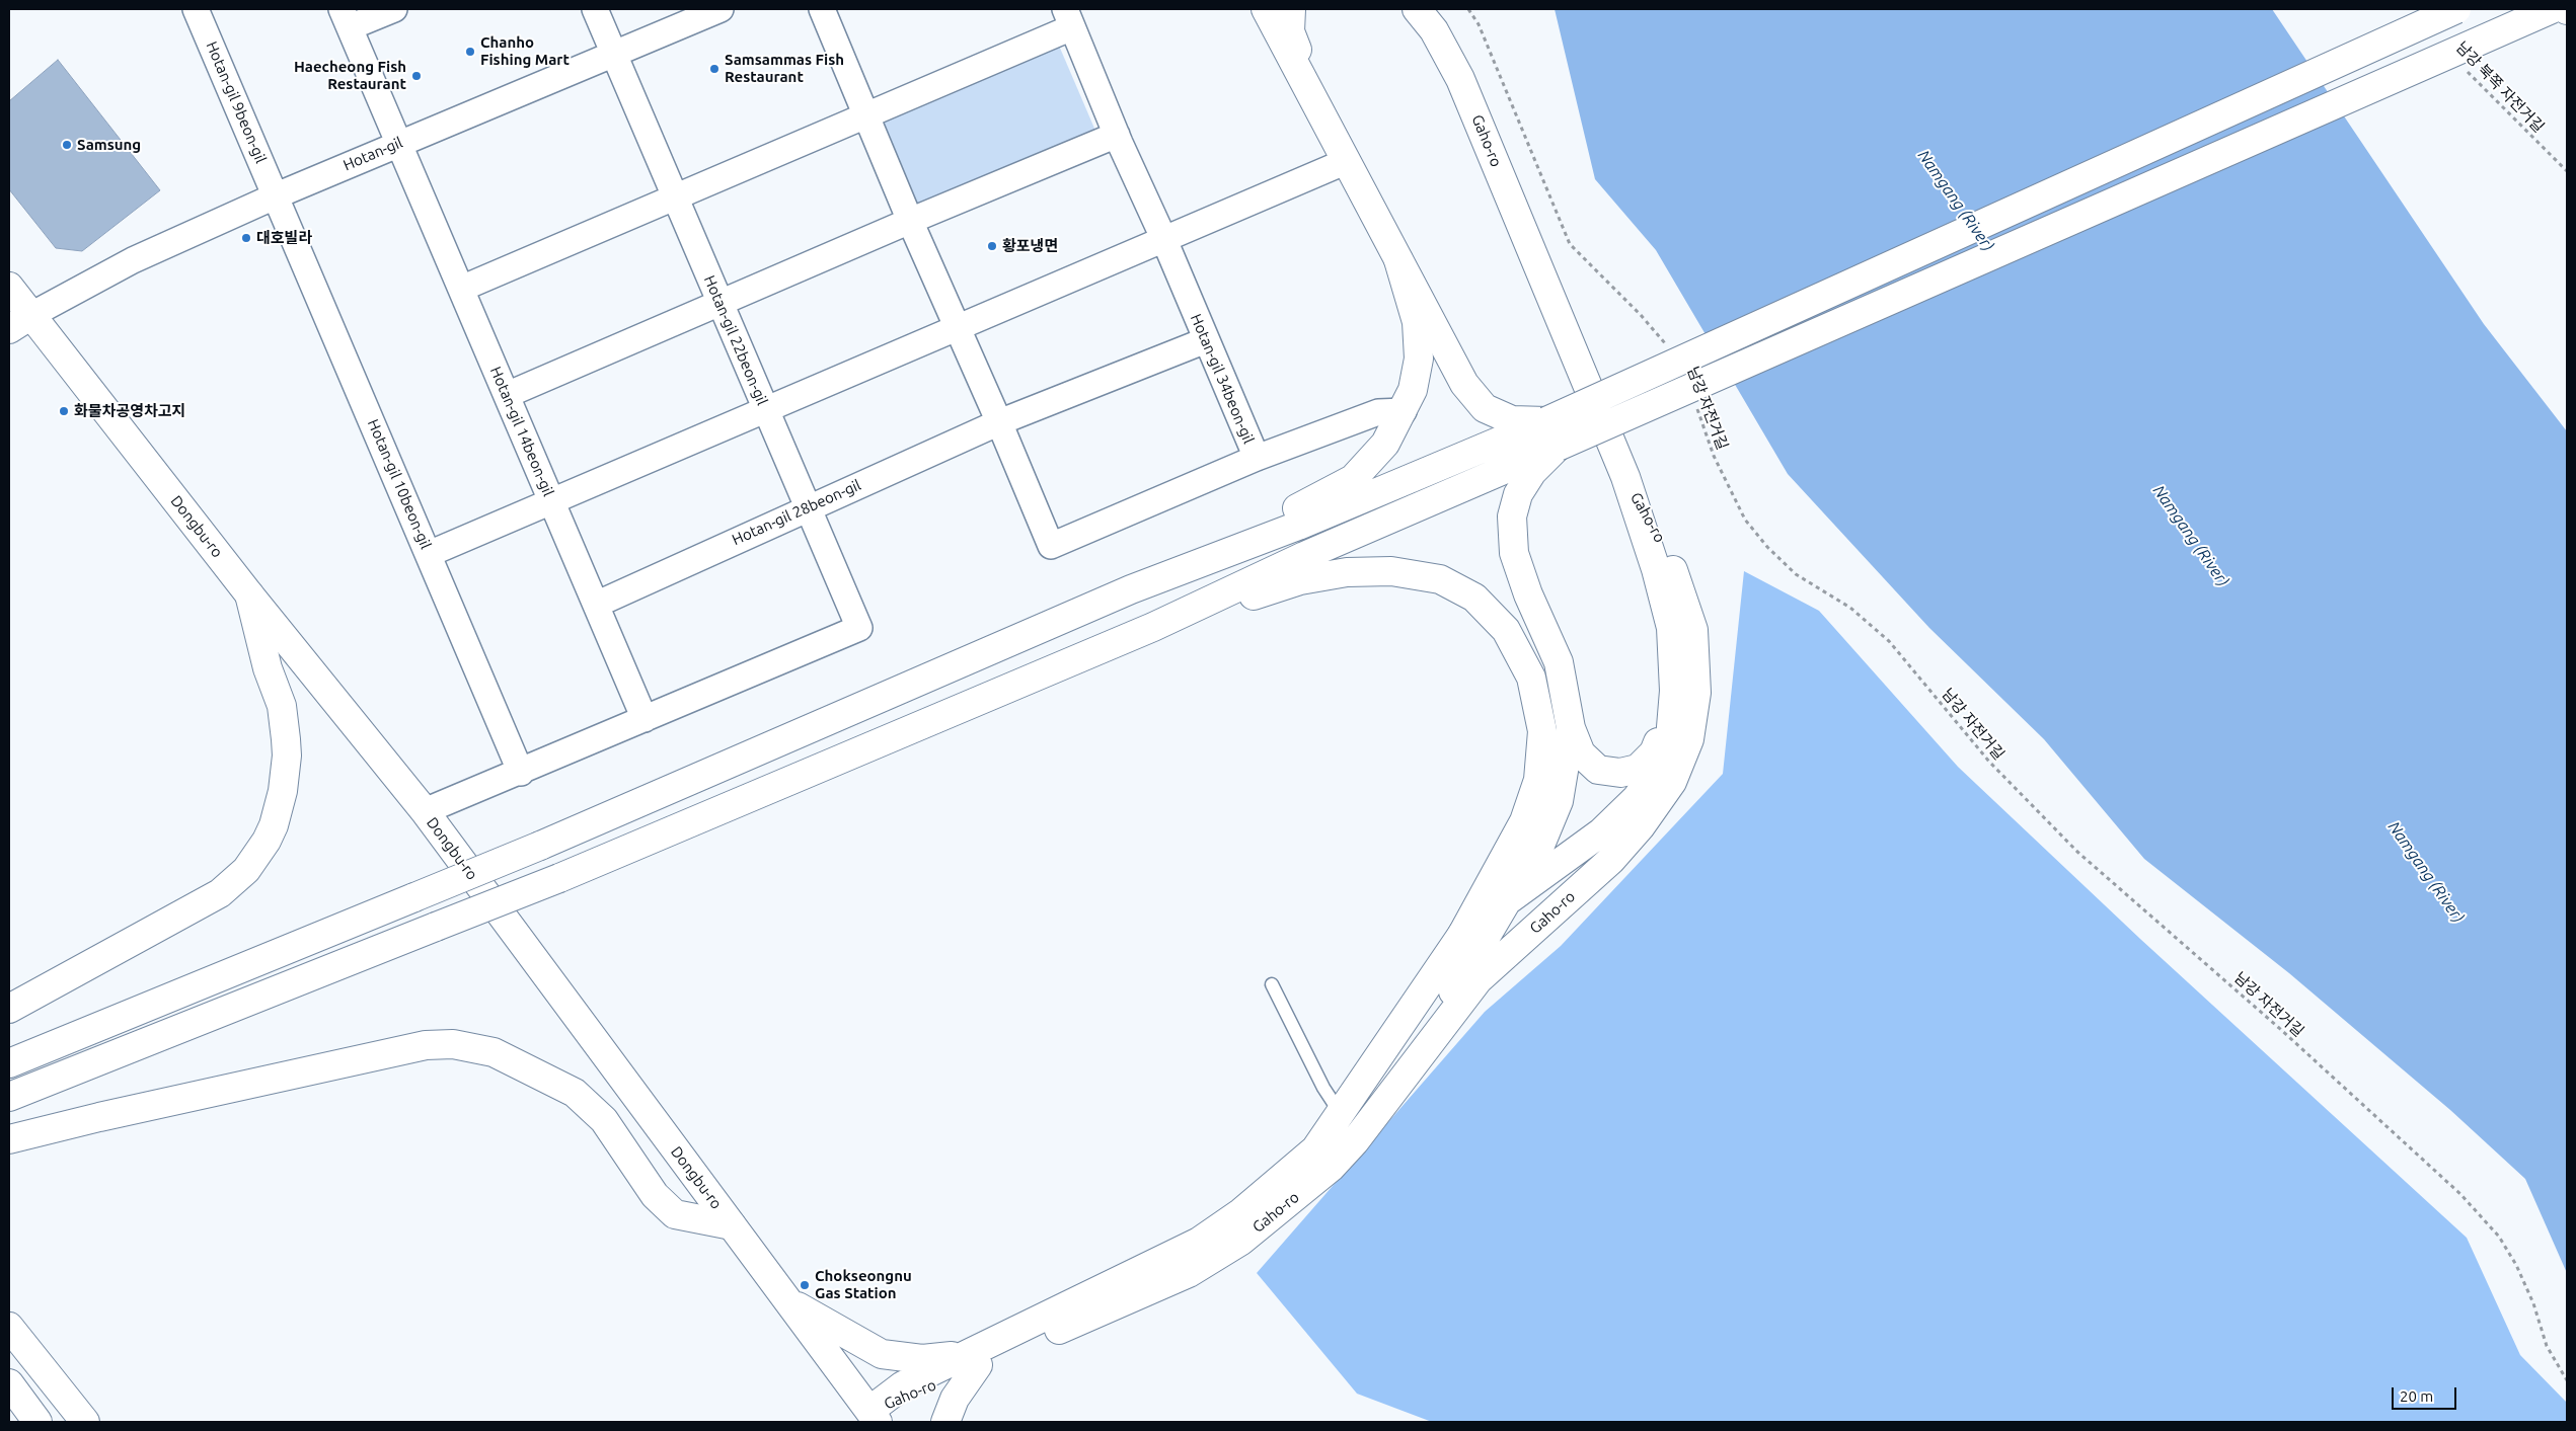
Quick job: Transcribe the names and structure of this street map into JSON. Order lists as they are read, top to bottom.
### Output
{
  "streets": {
    "main road": ["Gaho-ro", "Dongbu-ro"],
    "street": [
      "Hotan-gil 9beon-gil",
      "Hotan-gil",
      "Hotan-gil 22beon-gil",
      "Hotan-gil 34beon-gil",
      "Hotan-gil 14beon-gil",
      "Hotan-gil 10beon-gil",
      "Hotan-gil 28beon-gil"
    ],
    "path": ["남강 북쪽 자전거길", "남강 자전거길"]
  },
  "crossings": [
    ["Hotan-gil 9beon-gil", "Hotan-gil"],
    ["Hotan-gil 9beon-gil", "Hotan-gil 10beon-gil"],
    ["Gaho-ro", "Dongbu-ro"],
    ["Hotan-gil", "Hotan-gil 22beon-gil"],
    ["Hotan-gil", "Hotan-gil 14beon-gil"],
    ["Hotan-gil", "Hotan-gil 10beon-gil"],
    ["Hotan-gil", "Dongbu-ro"],
    ["Hotan-gil 22beon-gil", "Hotan-gil 14beon-gil"],
    ["Hotan-gil 22beon-gil", "Hotan-gil 28beon-gil"],
    ["Hotan-gil 34beon-gil", "Hotan-gil 28beon-gil"],
    ["Hotan-gil 14beon-gil", "Hotan-gil 28beon-gil"]
  ],
  "water": ["Namgang (River)"],
  "places": [
    "Chanho Fishing Mart",
    "Samsammas Fish Restaurant",
    "Haecheong Fish Restaurant",
    "Samsung",
    "대호빌라",
    "황포냉면",
    "화물차공영차고지",
    "Chokseongnu Gas Station"
  ],
  "scale_bar": "20 m"
}
